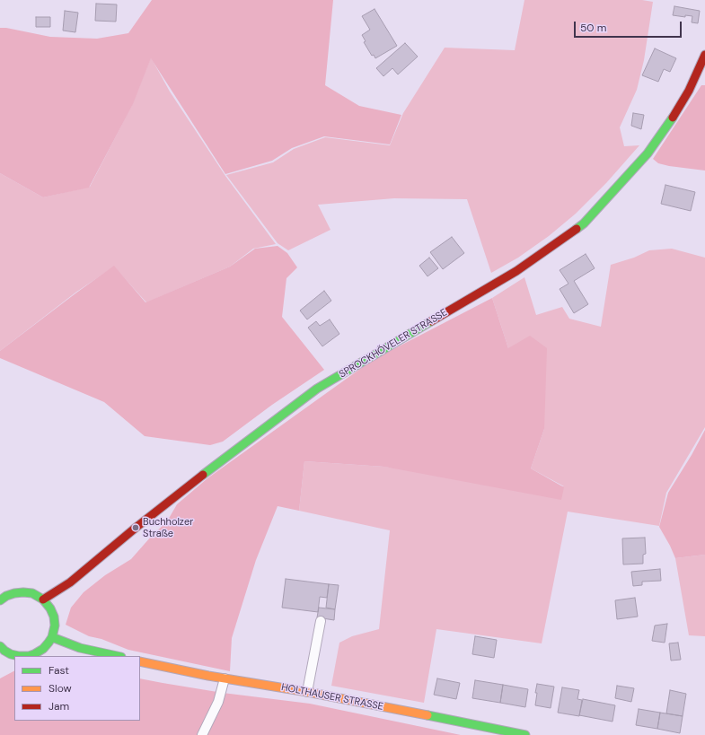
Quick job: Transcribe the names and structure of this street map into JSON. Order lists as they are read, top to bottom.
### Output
{
  "streets": {
    "street": ["SPROCKHÖVELER STRASSE", "HOLTHAUSER STRASSE"]
  },
  "places": ["Buchholzer Straße"],
  "legend": ["Fast", "Slow", "Jam"],
  "scale_bar": "50 m"
}
